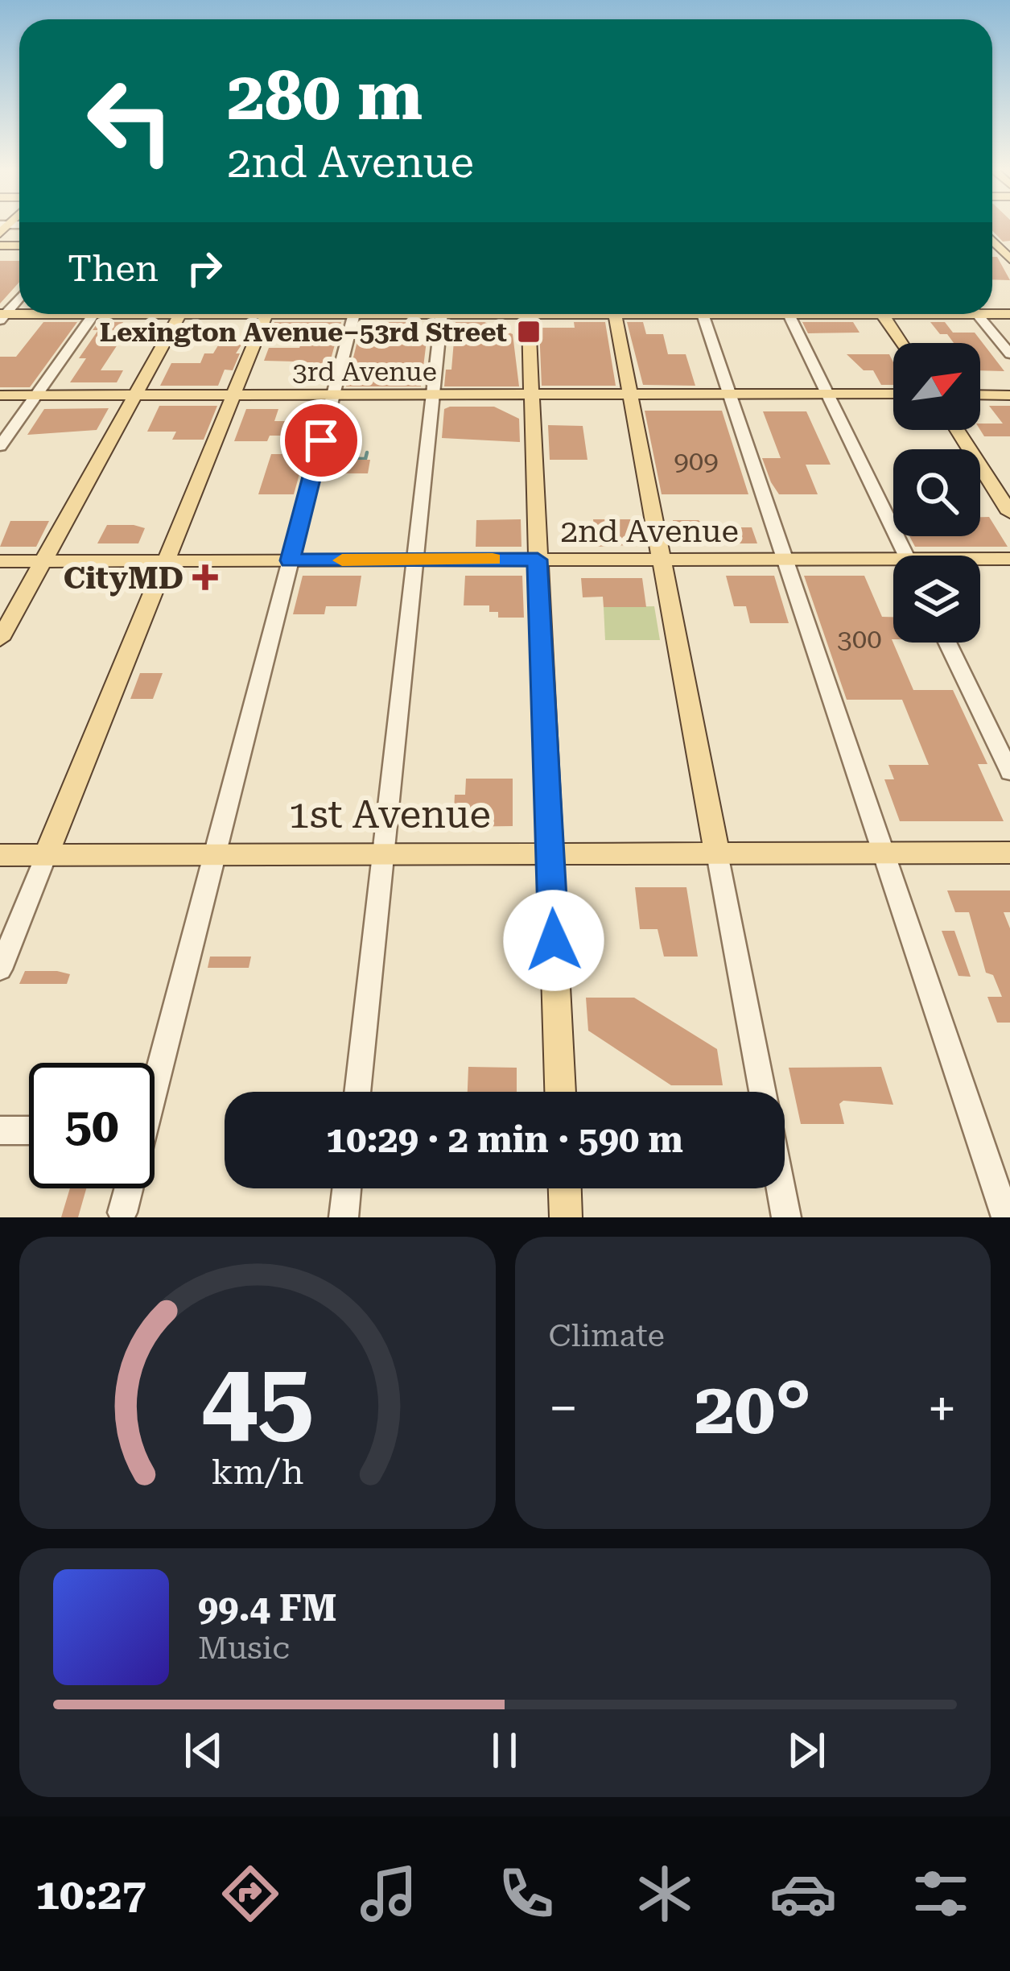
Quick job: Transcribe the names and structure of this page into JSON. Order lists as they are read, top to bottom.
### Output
{
  "streets": {
    "main road": ["3rd Avenue", "2nd Avenue", "1st Avenue"]
  },
  "places": {
    "transit": ["Lexington Avenue–53rd Street"],
    "health": ["CityMD"]
  },
  "house_numbers": ["909", "300"],
  "north": "top right",
  "page": {
    "turn": ["280 m", "2nd Avenue"],
    "then": "Then",
    "limit": "50",
    "trip": "10:29 · 2 min · 590 m",
    "tile": "Climate",
    "heat": ["−", "20°", "+"],
    "song": ["99.4 FM", "Music"],
    "tabs": "10:27",
    "gauge": ["45", "km/h"]
  }
}
